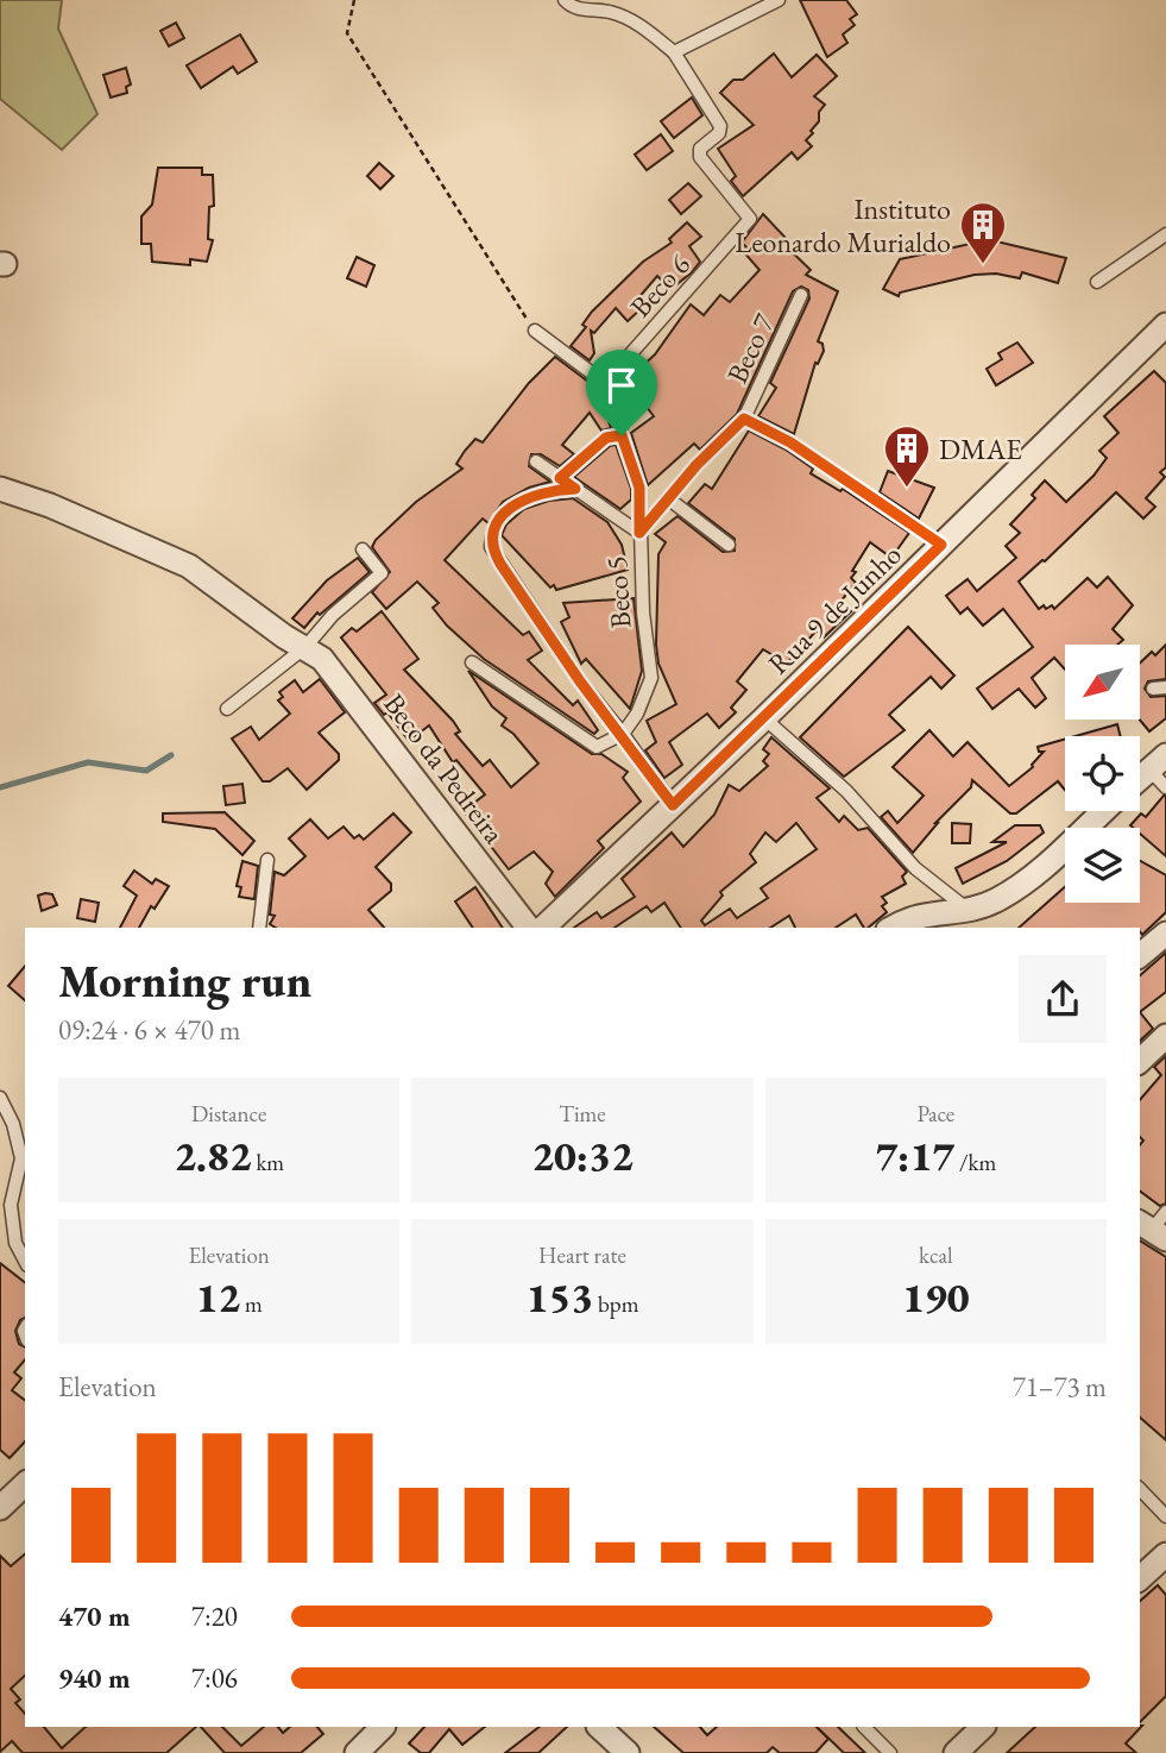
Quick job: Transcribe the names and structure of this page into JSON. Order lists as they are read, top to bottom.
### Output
{
  "streets": {
    "street": ["Rua 9 de Junho", "Beco da Pedreira"],
    "lane": ["Beco 6", "Beco 7", "Beco 5"]
  },
  "crossings": [
    ["Beco 6", "Beco 5"],
    ["Beco 7", "Beco 5"]
  ],
  "places": {
    "building": ["Instituto Leonardo Murialdo", "DMAE"]
  },
  "north": "bottom left",
  "page": {
    "heading": ["Morning run", "09:24 · 6 × 470 m"],
    "stats": [
      ["Distance", "2.82 km"],
      ["Time", "20:32"],
      ["Pace", "7:17 /km"],
      ["Elevation", "12 m"],
      ["Heart rate", "153 bpm"],
      ["kcal", "190"]
    ],
    "chart": ["Elevation", "71–73 m"],
    "list": [
      {
        "name": "470 m",
        "note": "7:20"
      },
      {
        "name": "940 m",
        "note": "7:06"
      }
    ]
  }
}
